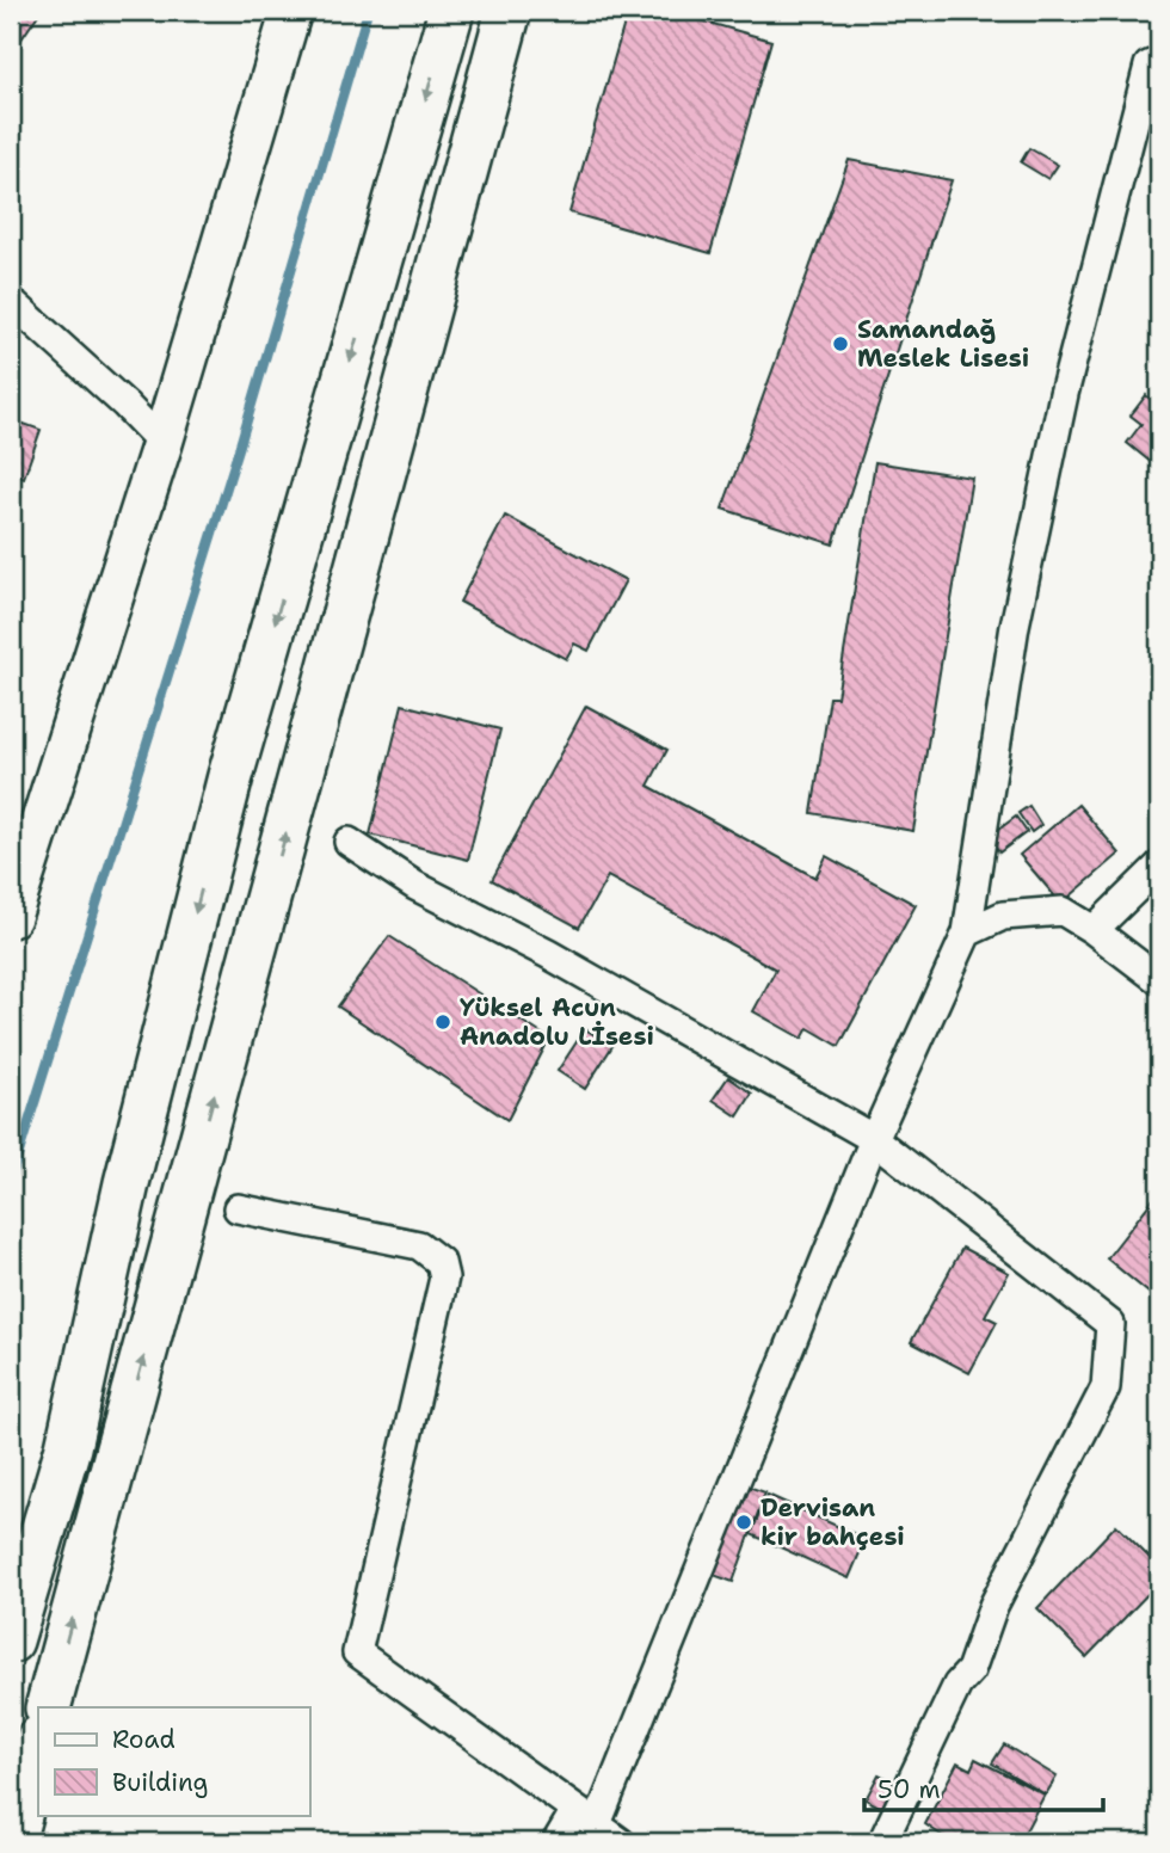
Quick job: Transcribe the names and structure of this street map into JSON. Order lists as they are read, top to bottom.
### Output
{
  "places": ["Samandağ Meslek Lisesi", "Yüksel Acun Anadolu Lİsesi", "Dervisan kir bahçesi"],
  "legend": ["Road", "Building"],
  "scale_bar": "50 m"
}
